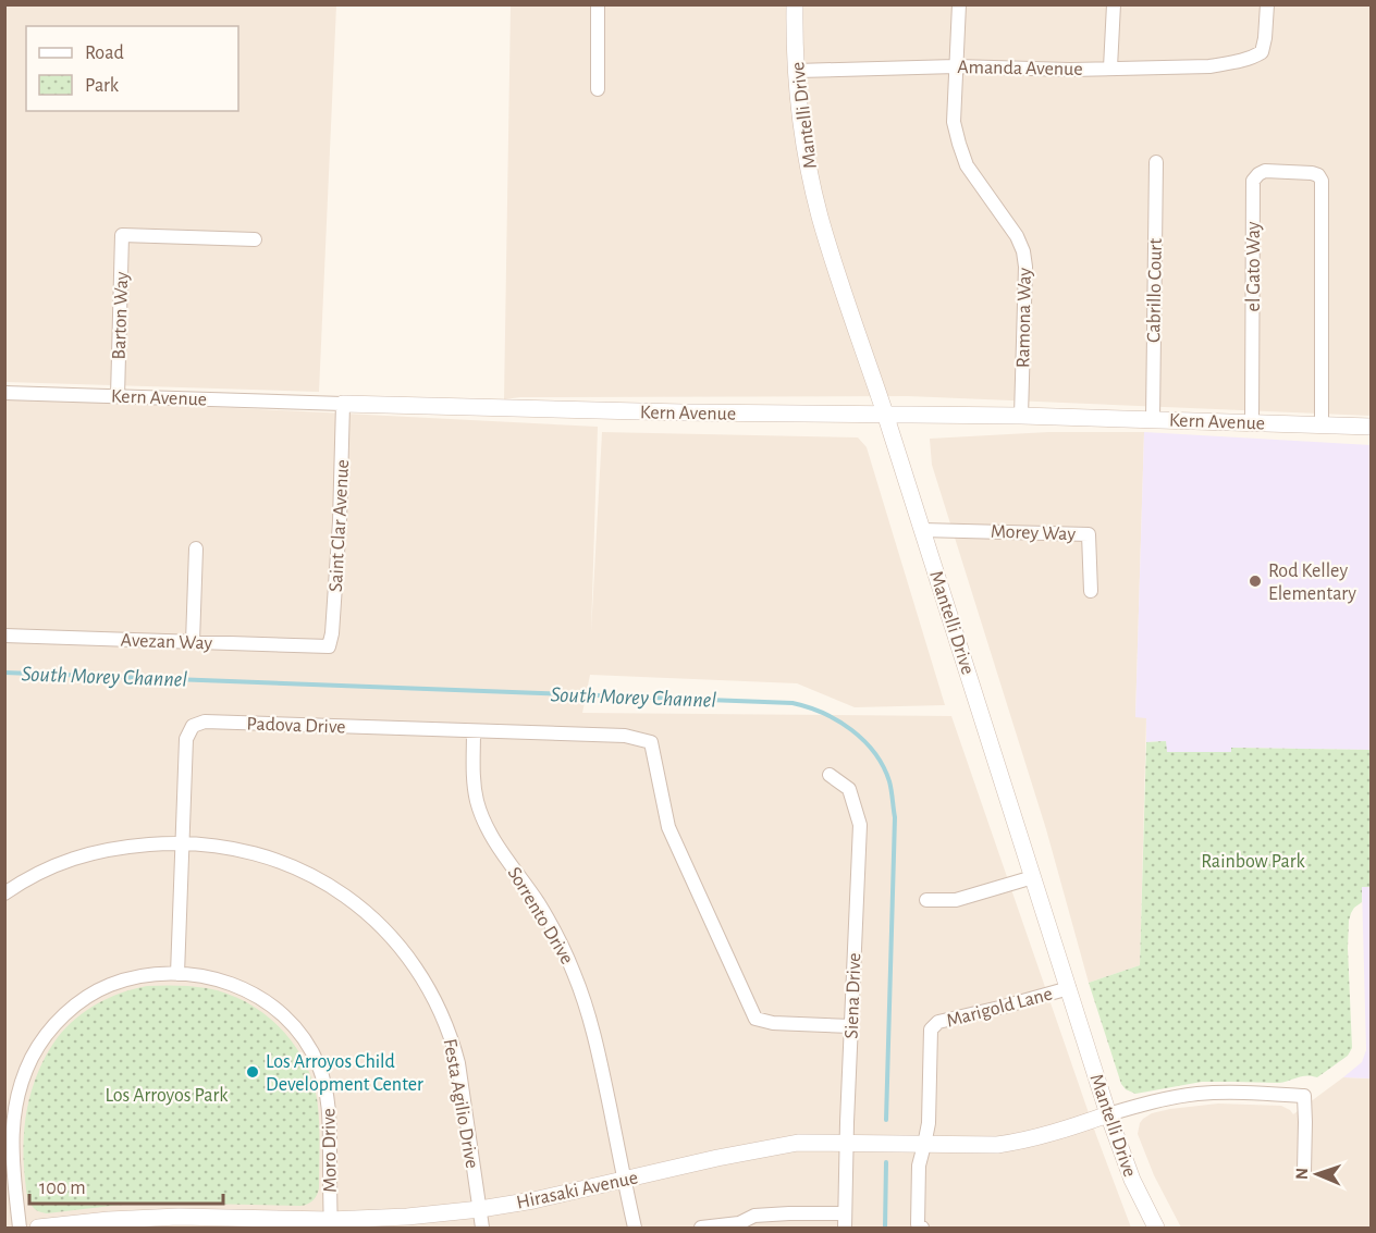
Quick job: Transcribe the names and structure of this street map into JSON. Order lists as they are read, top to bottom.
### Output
{
  "streets": {
    "street": [
      "Amanda Avenue",
      "Mantelli Drive",
      "el Gato Way",
      "Cabrillo Court",
      "Barton Way",
      "Ramona Way",
      "Kern Avenue",
      "Saint Clar Avenue",
      "Morey Way",
      "Avezan Way",
      "Padova Drive",
      "Sorrento Drive",
      "Siena Drive",
      "Marigold Lane",
      "Festa Agilio Drive",
      "Moro Drive",
      "Hirasaki Avenue"
    ]
  },
  "crossings": [
    ["Amanda Avenue", "Mantelli Drive"],
    ["Amanda Avenue", "Ramona Way"],
    ["Mantelli Drive", "Kern Avenue"],
    ["Mantelli Drive", "Morey Way"],
    ["Mantelli Drive", "Marigold Lane"],
    ["Mantelli Drive", "Hirasaki Avenue"],
    ["el Gato Way", "Kern Avenue"],
    ["Cabrillo Court", "Kern Avenue"],
    ["Barton Way", "Kern Avenue"],
    ["Ramona Way", "Kern Avenue"],
    ["Kern Avenue", "Saint Clar Avenue"],
    ["Saint Clar Avenue", "Avezan Way"],
    ["Padova Drive", "Sorrento Drive"],
    ["Padova Drive", "Siena Drive"],
    ["Padova Drive", "Festa Agilio Drive"],
    ["Padova Drive", "Moro Drive"],
    ["Sorrento Drive", "Hirasaki Avenue"],
    ["Siena Drive", "Hirasaki Avenue"],
    ["Marigold Lane", "Hirasaki Avenue"],
    ["Festa Agilio Drive", "Hirasaki Avenue"],
    ["Moro Drive", "Hirasaki Avenue"]
  ],
  "water": ["South Morey Channel"],
  "parks": ["Rainbow Park", "Los Arroyos Park"],
  "places": ["Rod Kelley Elementary", "Los Arroyos Child Development Center"],
  "legend": ["Road", "Park"],
  "scale_bar": "100 m",
  "north": "left"
}
